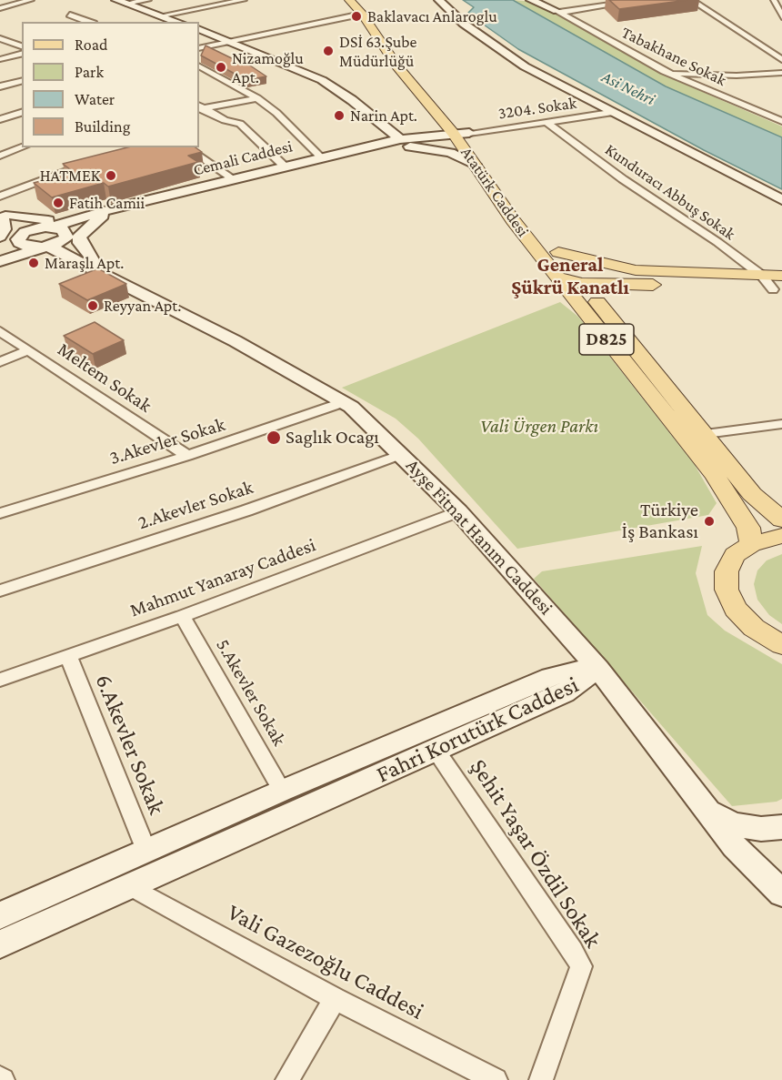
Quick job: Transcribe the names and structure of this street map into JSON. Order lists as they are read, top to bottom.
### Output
{
  "streets": {
    "main road": ["Atatürk Caddesi", "D825"],
    "street": [
      "Tabakhane Sokak",
      "3204. Sokak",
      "Cemali Caddesi",
      "Kunduracı Abbuş Sokak",
      "Meltem Sokak",
      "3.Akevler Sokak",
      "2.Akevler Sokak",
      "Ayşe Fitnat Hanım Caddesi",
      "Mahmut Yanaray Caddesi",
      "5.Akevler Sokak",
      "Fahri Korutürk Caddesi",
      "6.Akevler Sokak",
      "Şehit Yaşar Özdil Sokak",
      "Vali Gazezoğlu Caddesi"
    ]
  },
  "crossings": [
    ["3204. Sokak", "Cemali Caddesi"],
    ["3204. Sokak", "Atatürk Caddesi"],
    ["3204. Sokak", "Kunduracı Abbuş Sokak"],
    ["Cemali Caddesi", "Atatürk Caddesi"],
    ["Cemali Caddesi", "Ayşe Fitnat Hanım Caddesi"],
    ["Meltem Sokak", "3.Akevler Sokak"],
    ["3.Akevler Sokak", "Ayşe Fitnat Hanım Caddesi"],
    ["2.Akevler Sokak", "Ayşe Fitnat Hanım Caddesi"],
    ["Ayşe Fitnat Hanım Caddesi", "Mahmut Yanaray Caddesi"],
    ["Ayşe Fitnat Hanım Caddesi", "Fahri Korutürk Caddesi"],
    ["Mahmut Yanaray Caddesi", "5.Akevler Sokak"],
    ["Mahmut Yanaray Caddesi", "6.Akevler Sokak"],
    ["5.Akevler Sokak", "Fahri Korutürk Caddesi"],
    ["Fahri Korutürk Caddesi", "6.Akevler Sokak"],
    ["Fahri Korutürk Caddesi", "Şehit Yaşar Özdil Sokak"],
    ["Fahri Korutürk Caddesi", "Vali Gazezoğlu Caddesi"]
  ],
  "districts": ["General Şükrü Kanatlı"],
  "water": ["Asi Nehri"],
  "parks": ["Vali Ürgen Parkı"],
  "places": [
    "Baklavacı Anlaroglu",
    "DSİ 63.Şube Müdürlüğü",
    "Nizamoğlu Apt.",
    "Narin Apt.",
    "HATMEK",
    "Fatih Camii",
    "Maraşlı Apt.",
    "Reyyan Apt.",
    "Saglık Ocagı",
    "Türkiye İş Bankası"
  ],
  "legend": [
    "Road",
    "Park",
    "Water",
    "Building"
  ]
}
